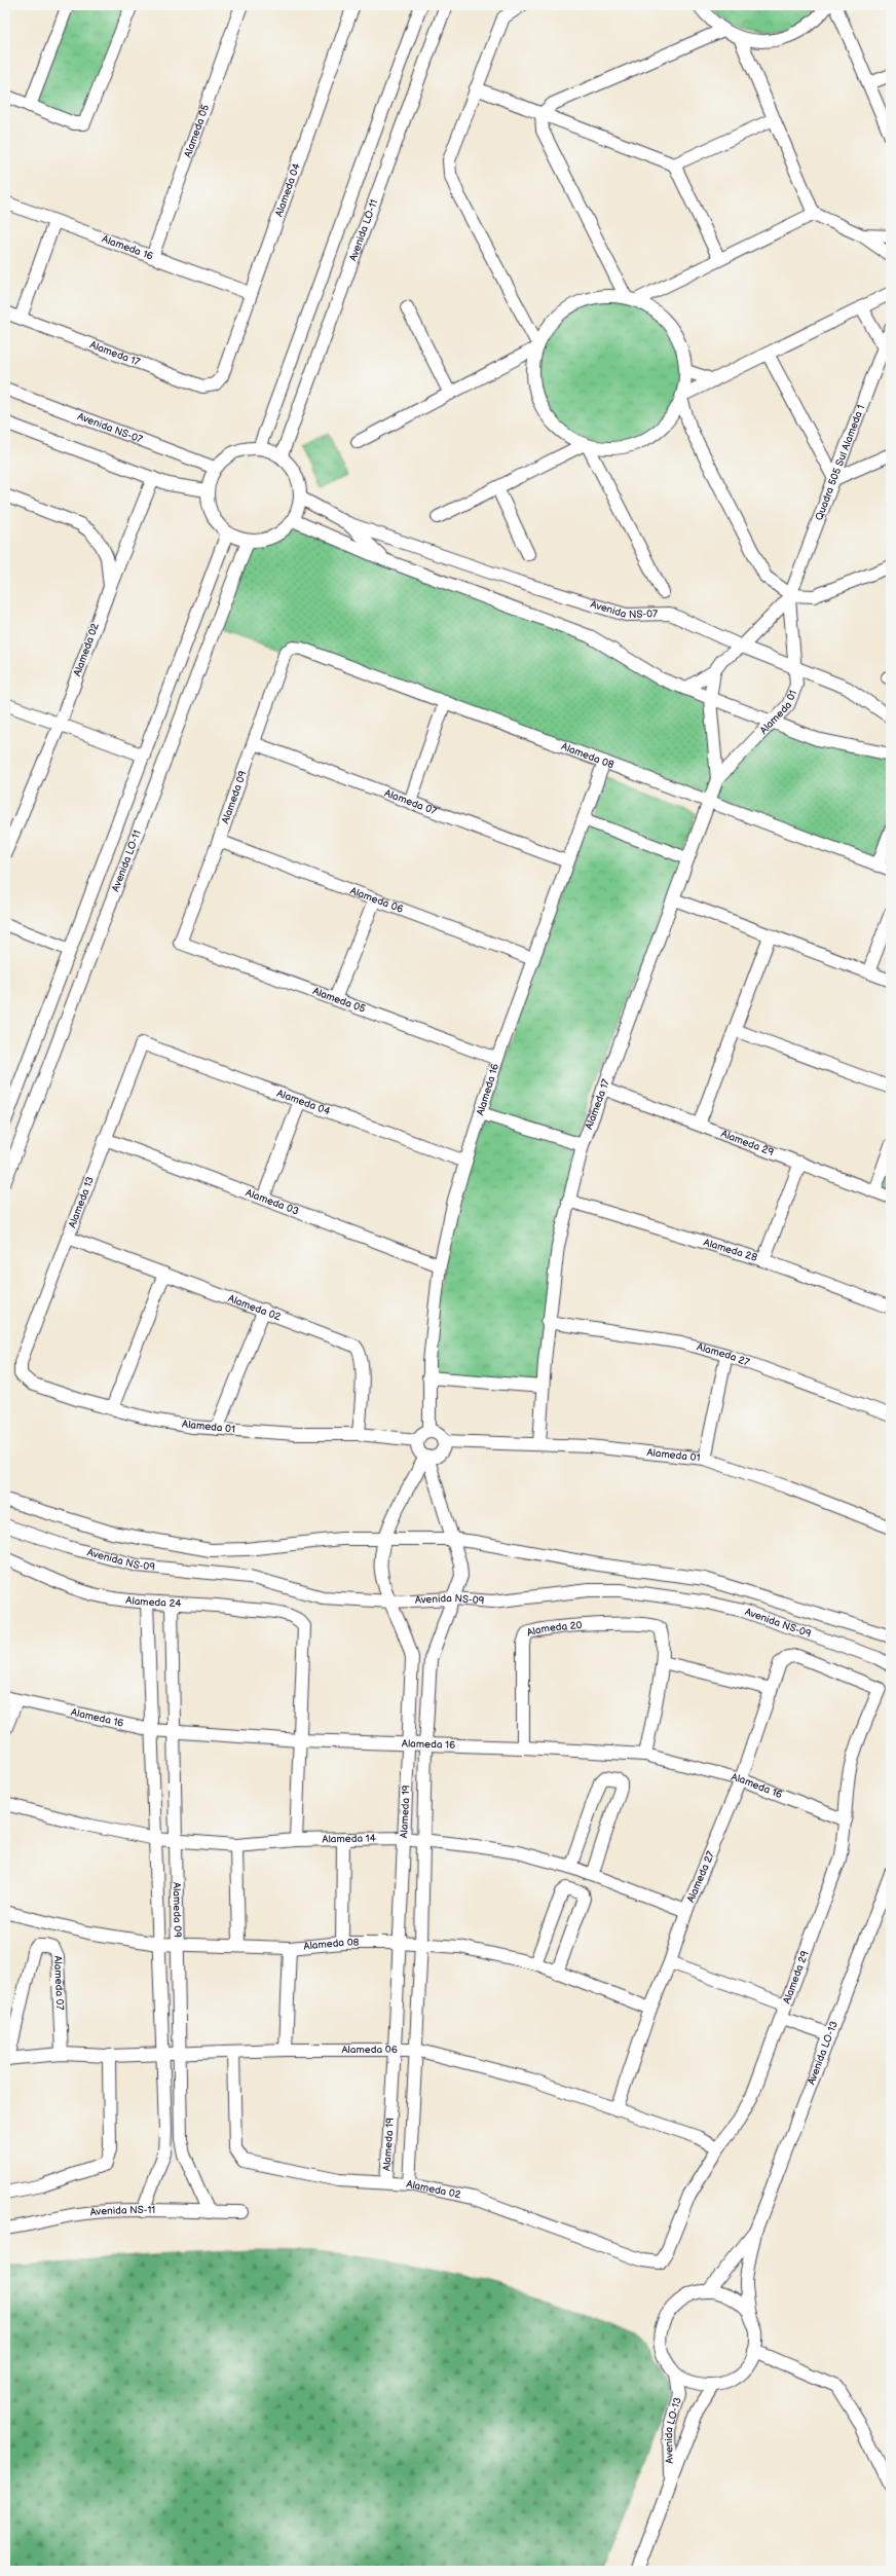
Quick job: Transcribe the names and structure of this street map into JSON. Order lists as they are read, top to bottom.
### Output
{
  "streets": {
    "street": [
      "Alameda 05",
      "Alameda 04",
      "Avenida LO-11",
      "Alameda 16",
      "Alameda 17",
      "Avenida NS-07",
      "Quadra 505 Sul Alameda 1",
      "Alameda 02",
      "Alameda 01",
      "Alameda 08",
      "Alameda 09",
      "Alameda 07",
      "Alameda 06",
      "Alameda 29",
      "Alameda 03",
      "Alameda 13",
      "Alameda 28",
      "Alameda 27",
      "Avenida NS-09",
      "Alameda 24",
      "Alameda 20",
      "Alameda 19",
      "Alameda 14",
      "Avenida LO-13",
      "Avenida NS-11"
    ]
  },
  "crossings": [
    ["Alameda 05", "Alameda 16"],
    ["Alameda 05", "Alameda 09"],
    ["Alameda 04", "Alameda 16"],
    ["Alameda 04", "Alameda 17"],
    ["Alameda 04", "Alameda 13"],
    ["Avenida LO-11", "Avenida NS-07"],
    ["Alameda 16", "Alameda 01"],
    ["Alameda 16", "Alameda 08"],
    ["Alameda 16", "Alameda 09"],
    ["Alameda 16", "Alameda 07"],
    ["Alameda 16", "Alameda 06"],
    ["Alameda 16", "Alameda 29"],
    ["Alameda 16", "Alameda 03"],
    ["Alameda 16", "Alameda 27"],
    ["Alameda 16", "Alameda 24"],
    ["Alameda 16", "Alameda 20"],
    ["Alameda 16", "Alameda 19"],
    ["Alameda 17", "Alameda 01"],
    ["Alameda 17", "Alameda 08"],
    ["Alameda 17", "Alameda 29"],
    ["Alameda 17", "Alameda 28"],
    ["Alameda 17", "Alameda 27"],
    ["Avenida NS-07", "Alameda 01"],
    ["Quadra 505 Sul Alameda 1", "Alameda 01"],
    ["Alameda 02", "Alameda 01"],
    ["Alameda 02", "Alameda 06"],
    ["Alameda 02", "Alameda 29"],
    ["Alameda 02", "Alameda 13"],
    ["Alameda 02", "Alameda 19"],
    ["Alameda 01", "Alameda 13"],
    ["Alameda 01", "Alameda 19"],
    ["Alameda 08", "Alameda 09"],
    ["Alameda 08", "Alameda 27"],
    ["Alameda 08", "Alameda 19"],
    ["Alameda 09", "Alameda 07"],
    ["Alameda 09", "Alameda 06"],
    ["Alameda 09", "Alameda 24"],
    ["Alameda 09", "Alameda 14"],
    ["Alameda 09", "Avenida NS-11"],
    ["Alameda 07", "Alameda 06"],
    ["Alameda 06", "Alameda 29"],
    ["Alameda 06", "Alameda 27"],
    ["Alameda 06", "Alameda 19"],
    ["Alameda 29", "Alameda 27"],
    ["Alameda 03", "Alameda 13"],
    ["Alameda 27", "Alameda 14"],
    ["Avenida NS-09", "Alameda 19"],
    ["Alameda 19", "Alameda 14"]
  ]
}
